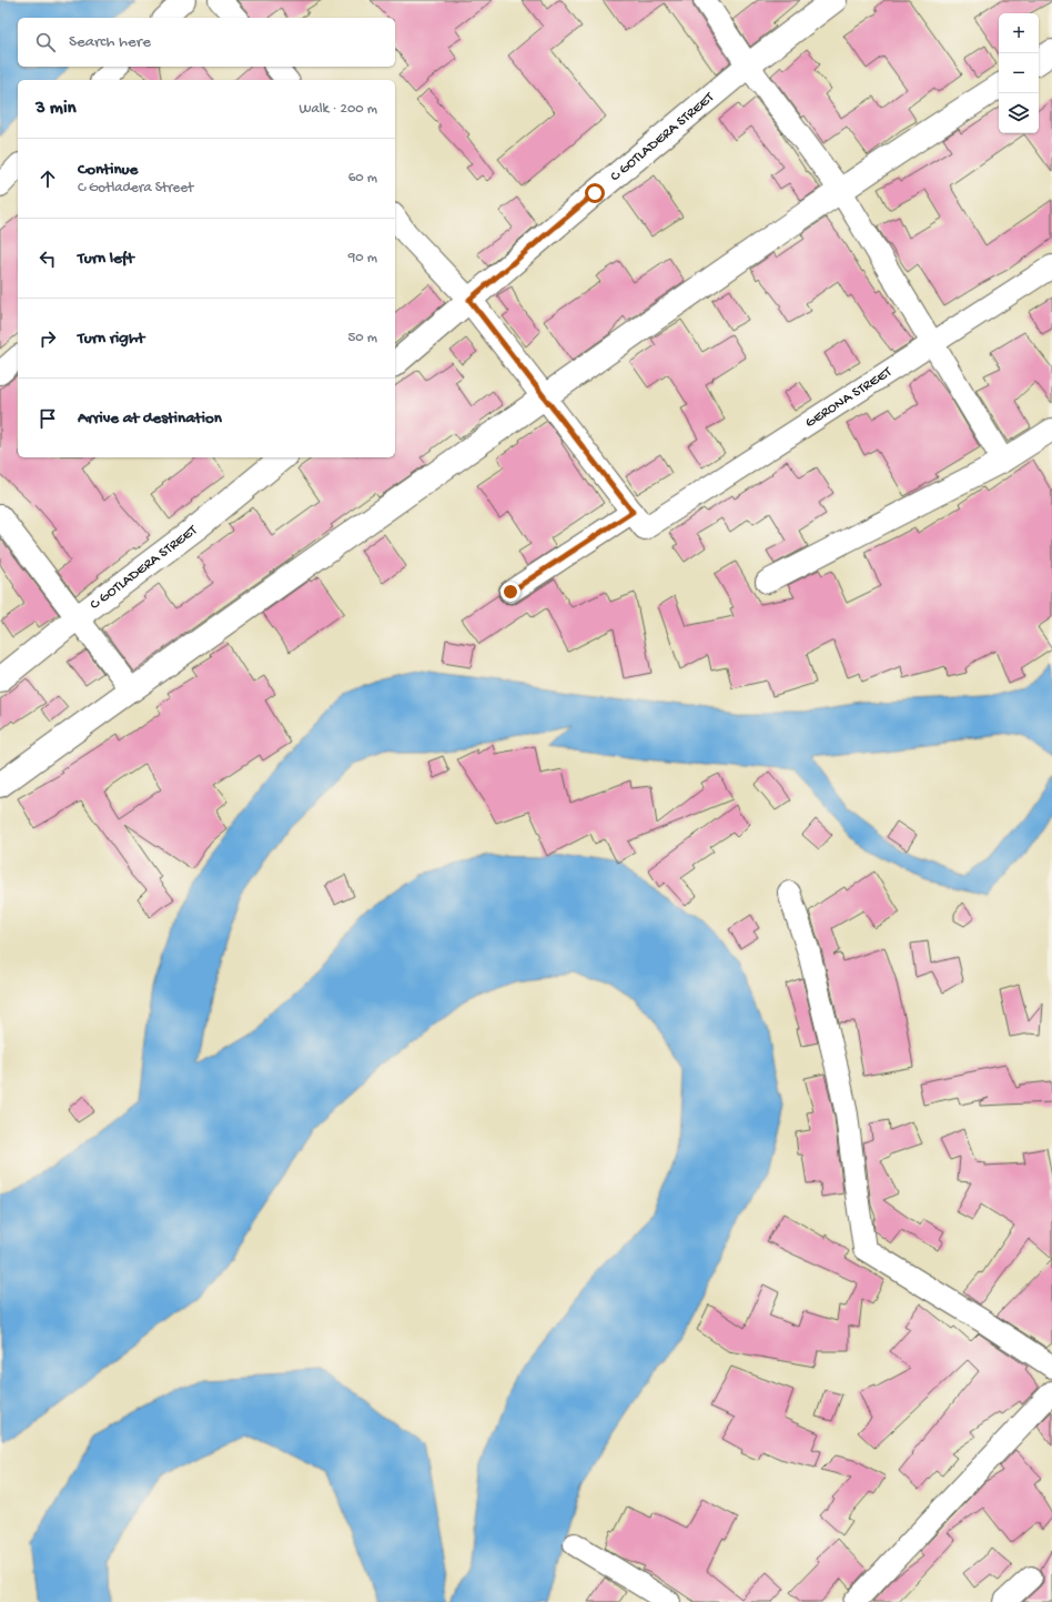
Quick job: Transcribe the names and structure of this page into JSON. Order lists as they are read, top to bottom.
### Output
{
  "streets": {
    "street": ["C GOTLADERA STREET", "GERONA STREET"]
  },
  "page": {
    "map_buttons": ["+", "−"],
    "search": "Search here",
    "heading": ["3 min", "Walk · 200 m"],
    "list": [
      ["Continue", "C Gotladera Street", "60 m"],
      ["Turn left", "90 m"],
      ["Turn right", "50 m"],
      "Arrive at destination"
    ]
  }
}
